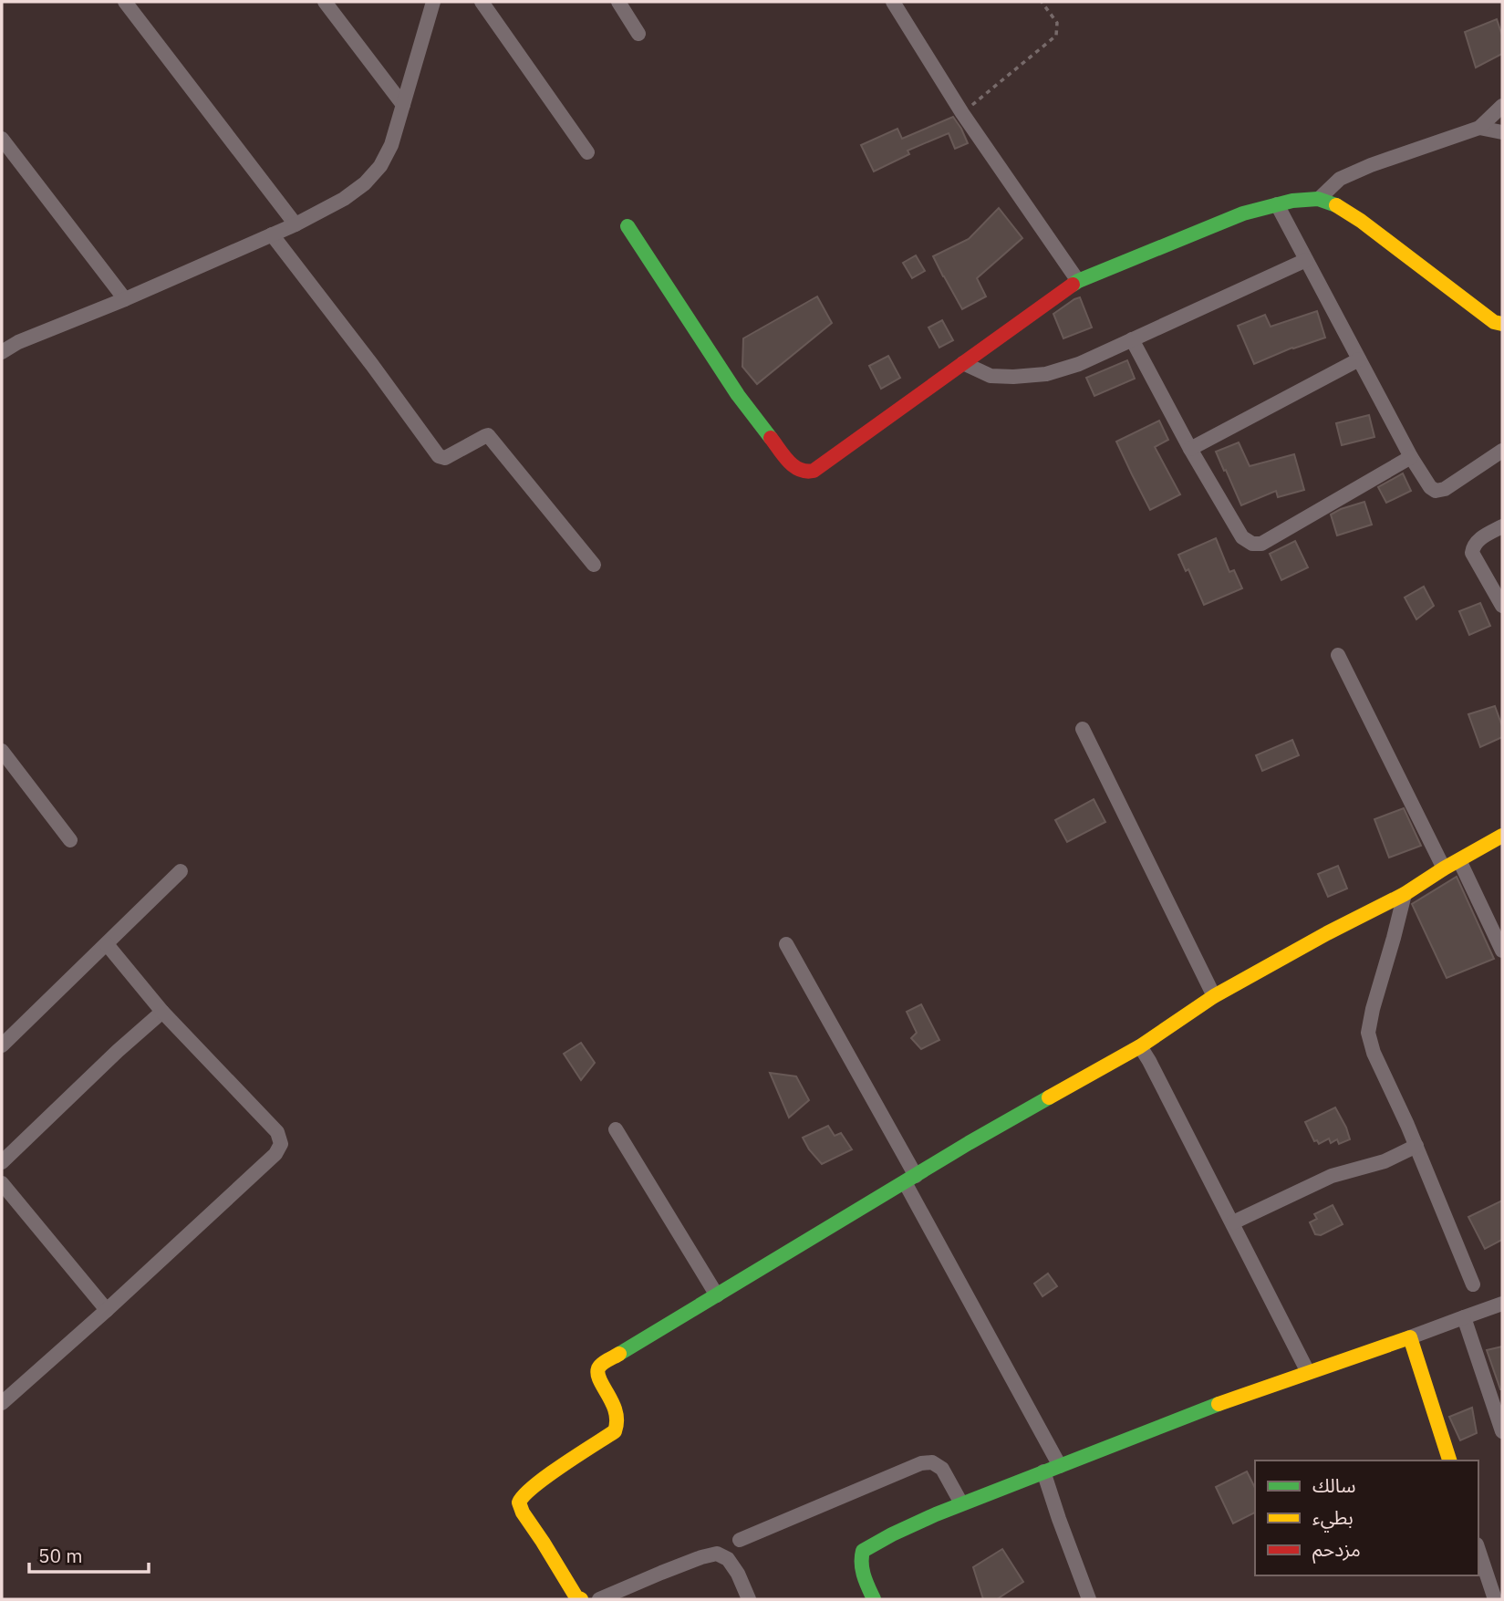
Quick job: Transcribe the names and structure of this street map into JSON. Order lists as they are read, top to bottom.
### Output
{
  "legend": ["سالك", "بطيء", "مزدحم"],
  "scale_bar": "50 m"
}
